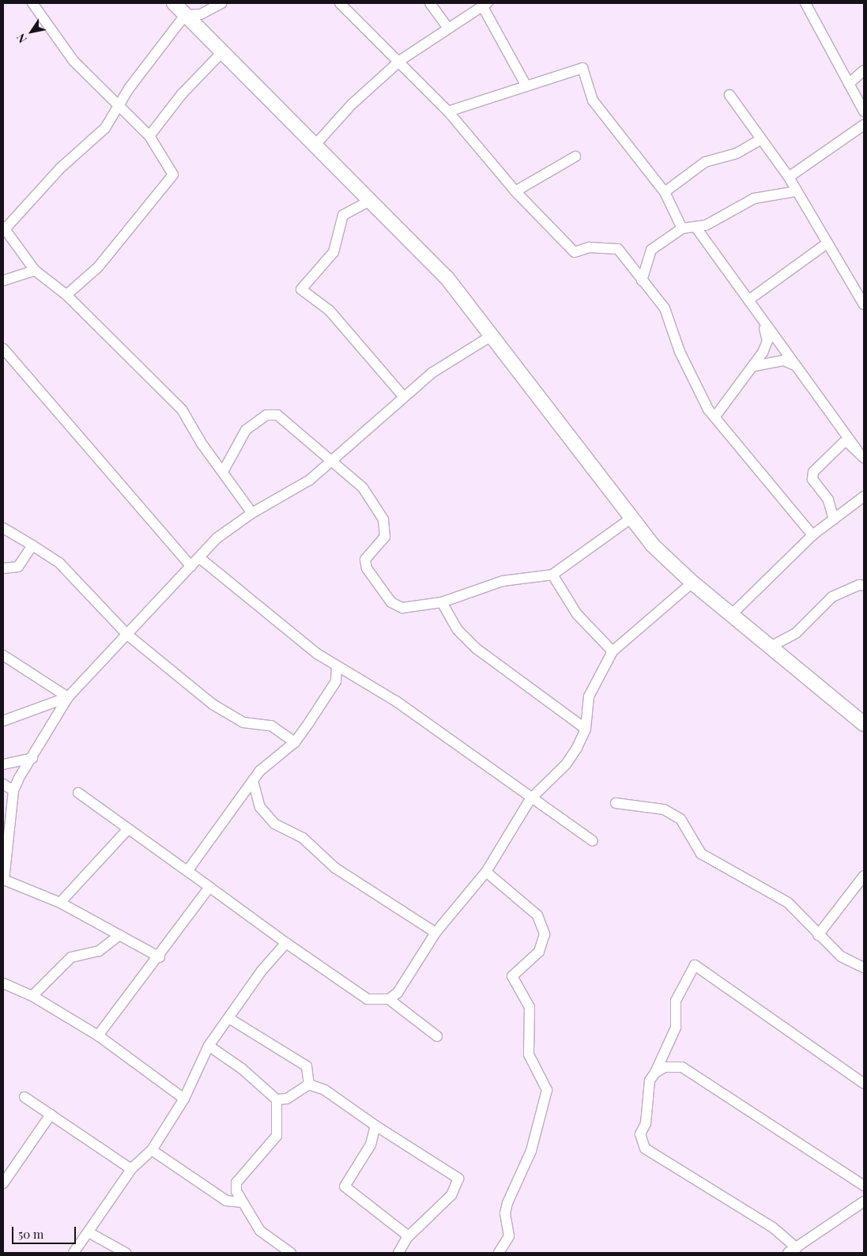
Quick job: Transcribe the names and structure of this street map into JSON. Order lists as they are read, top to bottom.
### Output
{
  "scale_bar": "50 m",
  "north": "bottom left"
}
